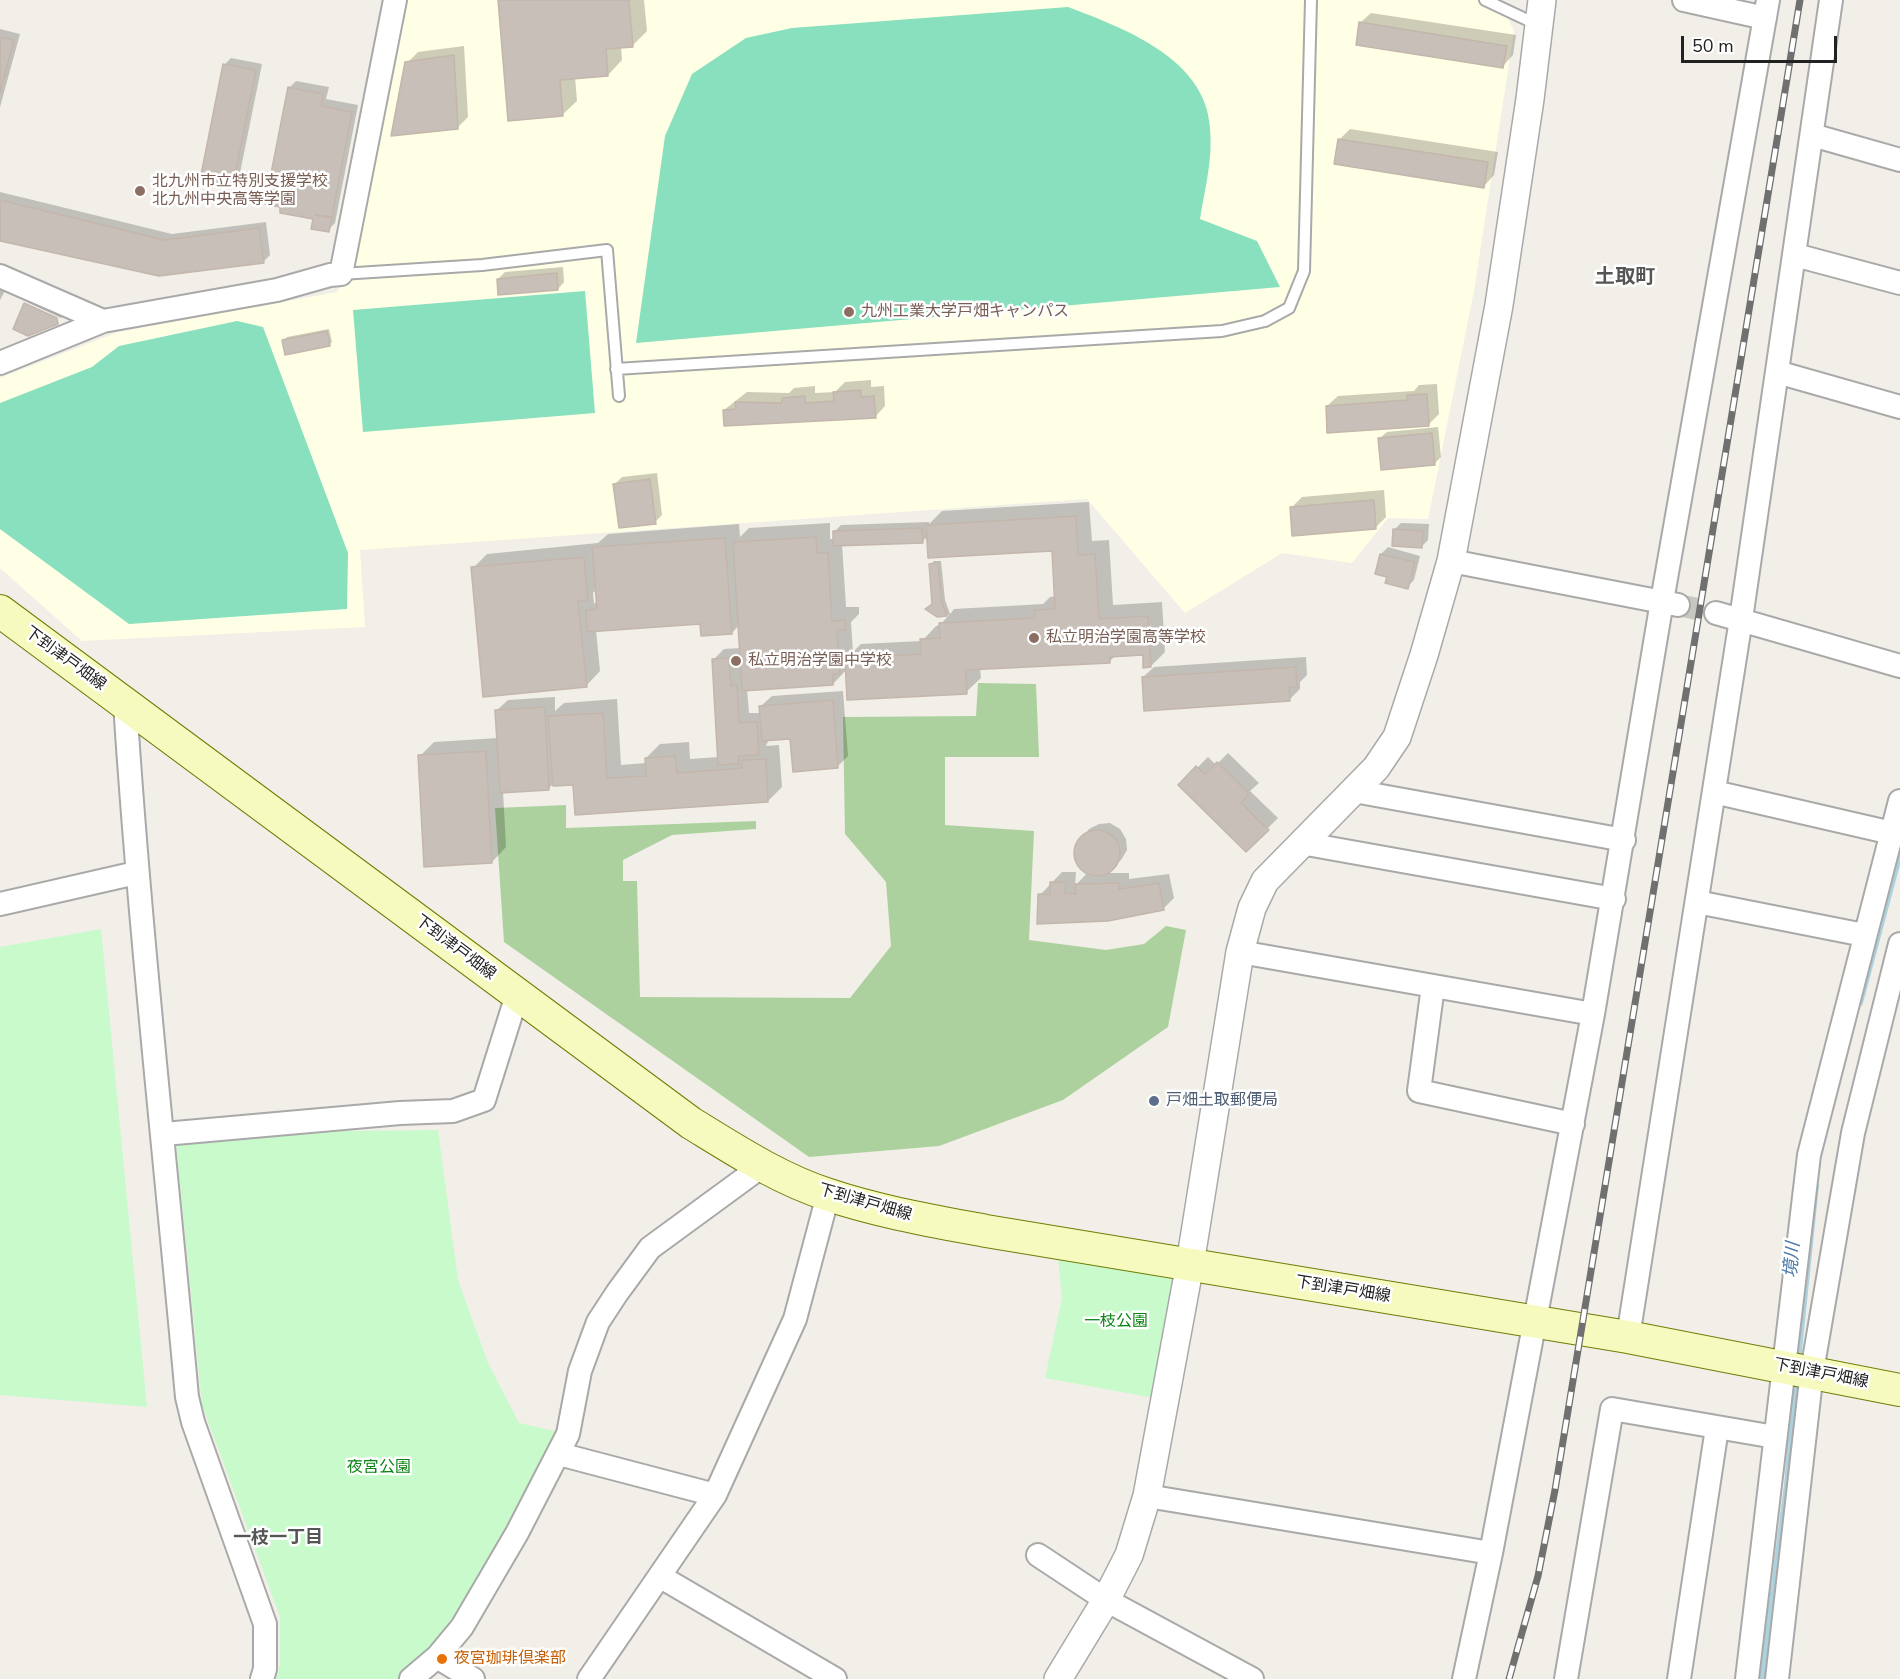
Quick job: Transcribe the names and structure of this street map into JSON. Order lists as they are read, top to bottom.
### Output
{
  "streets": {
    "main road": ["下到津戸畑線"]
  },
  "districts": ["土取町", "一枝一丁目"],
  "water": ["境川"],
  "parks": ["一枝公園", "夜宮公園"],
  "places": [
    "北九州市立特別支援学校 北九州中央高等学園",
    "九州工業大学戸畑キャンパス",
    "私立明治学園高等学校",
    "私立明治学園中学校",
    "戸畑土取郵便局",
    "夜宮珈琲倶楽部"
  ],
  "scale_bar": "50 m"
}
